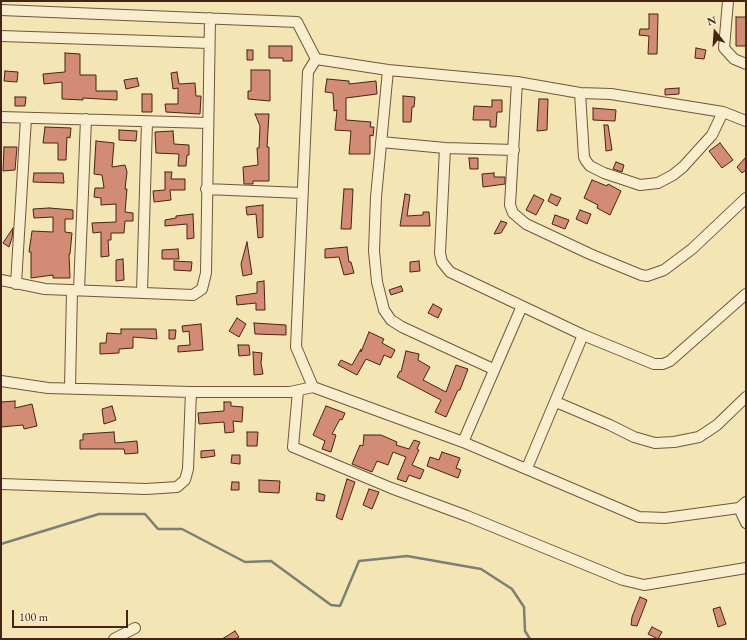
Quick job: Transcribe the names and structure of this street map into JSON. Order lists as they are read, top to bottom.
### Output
{
  "scale_bar": "100 m",
  "north": "top"
}
